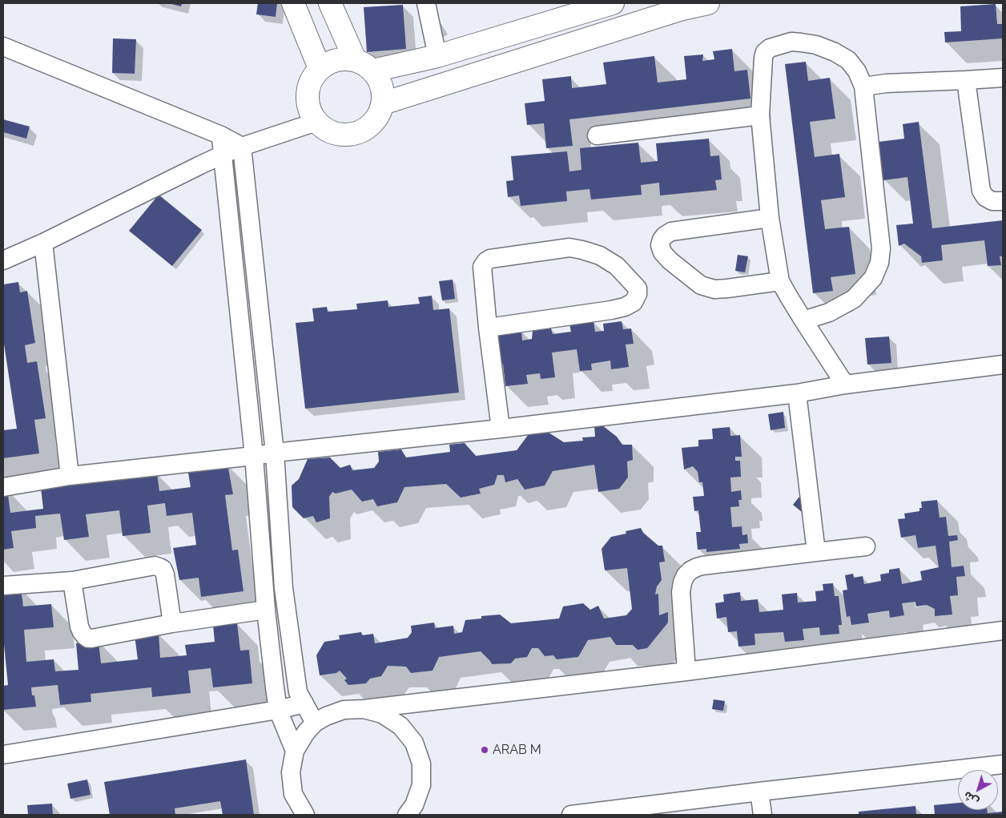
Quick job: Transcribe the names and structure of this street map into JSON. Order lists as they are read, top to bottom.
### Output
{
  "places": ["ARAB M"],
  "north": "bottom left"
}
